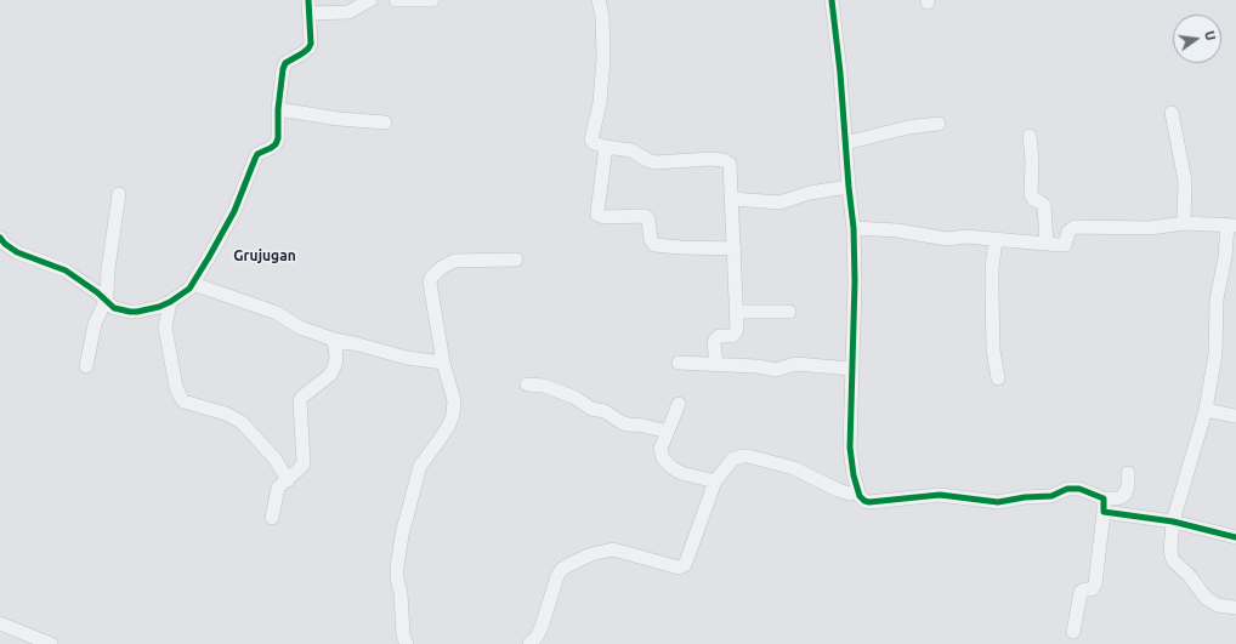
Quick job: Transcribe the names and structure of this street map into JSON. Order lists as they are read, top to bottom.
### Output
{
  "districts": ["Grujugan"],
  "north": "right"
}
